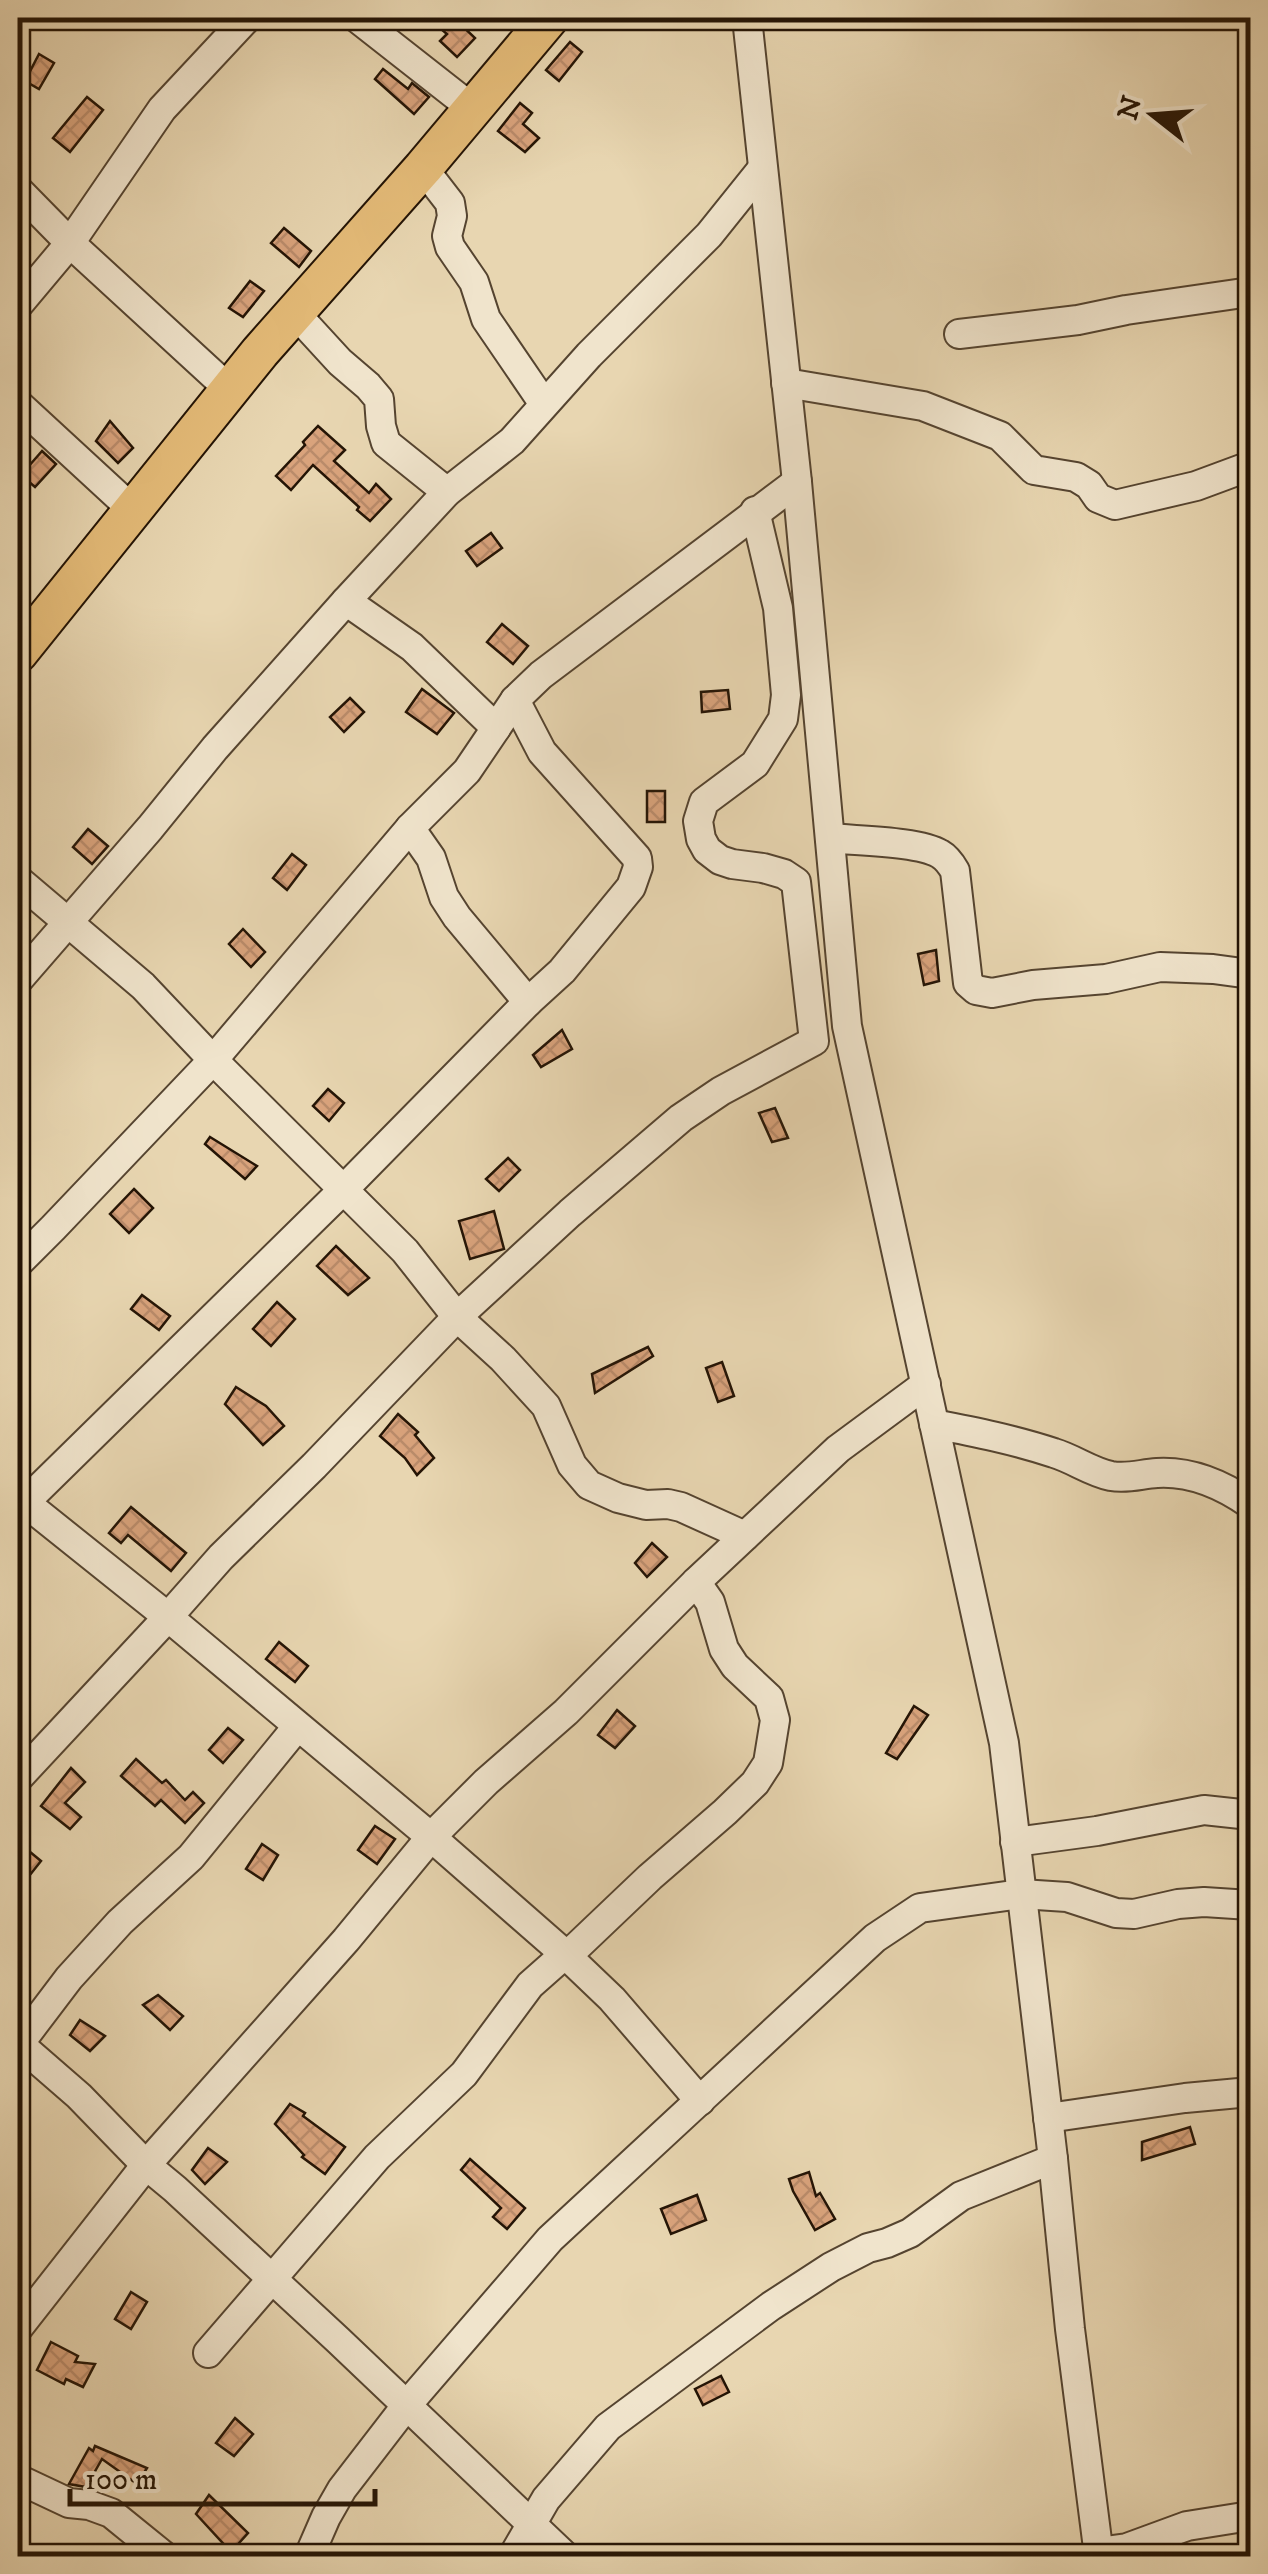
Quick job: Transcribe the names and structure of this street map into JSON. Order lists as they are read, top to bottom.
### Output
{
  "scale_bar": "100 m",
  "north": "left"
}
